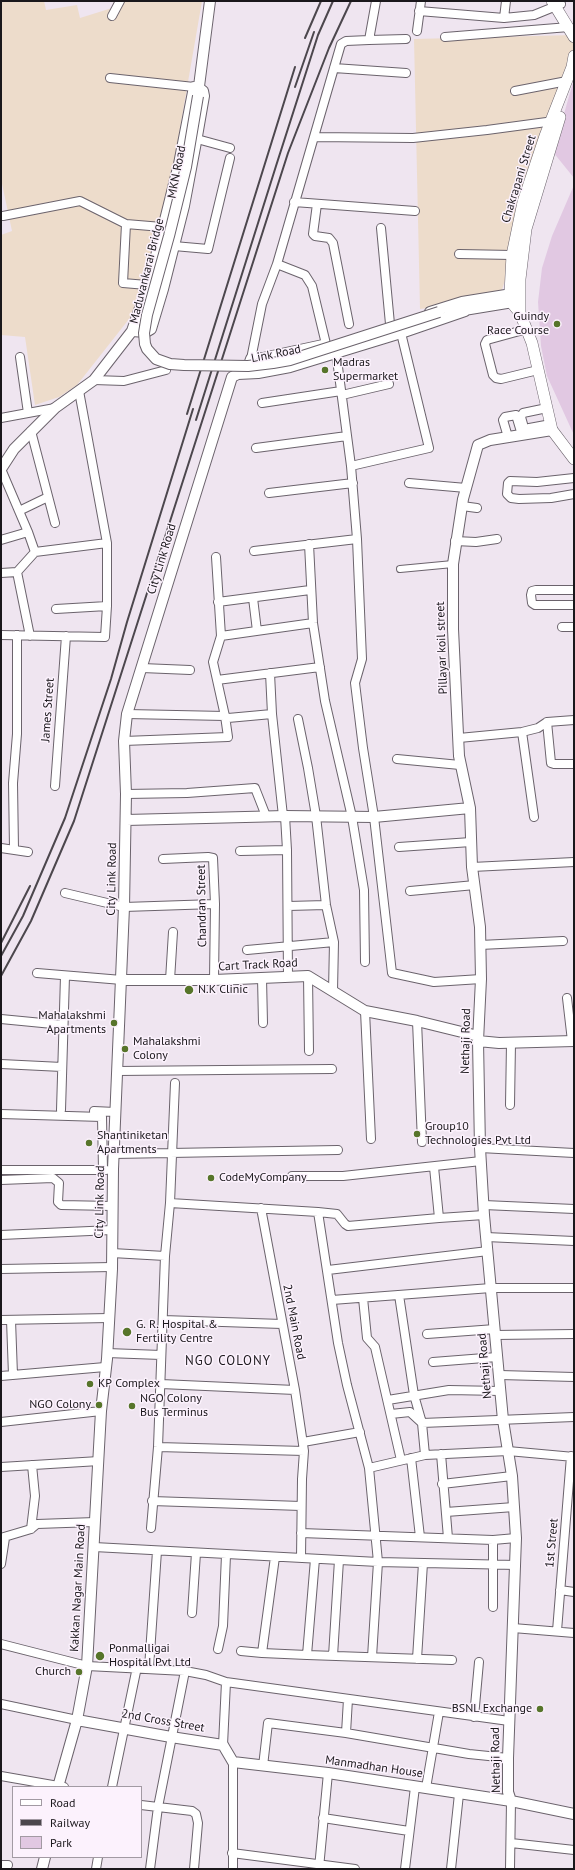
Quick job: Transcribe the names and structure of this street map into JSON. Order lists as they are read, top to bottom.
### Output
{
  "streets": {
    "main road": ["Chakrapani Street"],
    "street": [
      "MKN Road",
      "Maduvankarai Bridge",
      "Link Road",
      "City Link Road",
      "Pillayar koil street",
      "James Street",
      "Chandran Street",
      "Cart Track Road",
      "Nethaji Road",
      "2nd Main Road",
      "1st Street",
      "Kakkan Nagar Main Road",
      "2nd Cross Street",
      "Manmadhan House"
    ]
  },
  "crossings": [
    ["MKN Road", "Maduvankarai Bridge"],
    ["Maduvankarai Bridge", "Link Road"],
    ["Link Road", "City Link Road"],
    ["City Link Road", "Cart Track Road"],
    ["City Link Road", "Kakkan Nagar Main Road"],
    ["Pillayar koil street", "Nethaji Road"],
    ["Chandran Street", "Cart Track Road"],
    ["Cart Track Road", "Nethaji Road"],
    ["Nethaji Road", "Manmadhan House"],
    ["Kakkan Nagar Main Road", "2nd Cross Street"]
  ],
  "districts": ["NGO COLONY"],
  "places": [
    "Guindy Race Course",
    "Madras Supermarket",
    "N.K Clinic",
    "Mahalakshmi Apartments",
    "Mahalakshmi Colony",
    "Group10 Technologies Pvt Ltd",
    "Shantiniketan Apartments",
    "CodeMyCompany",
    "G. R. Hospital & Fertility Centre",
    "KP Complex",
    "NGO Colony",
    "NGO Colony Bus Terminus",
    "Ponmalligai Hospital Pvt Ltd",
    "Church",
    "BSNL Exchange"
  ],
  "legend": ["Road", "Railway", "Park"]
}
